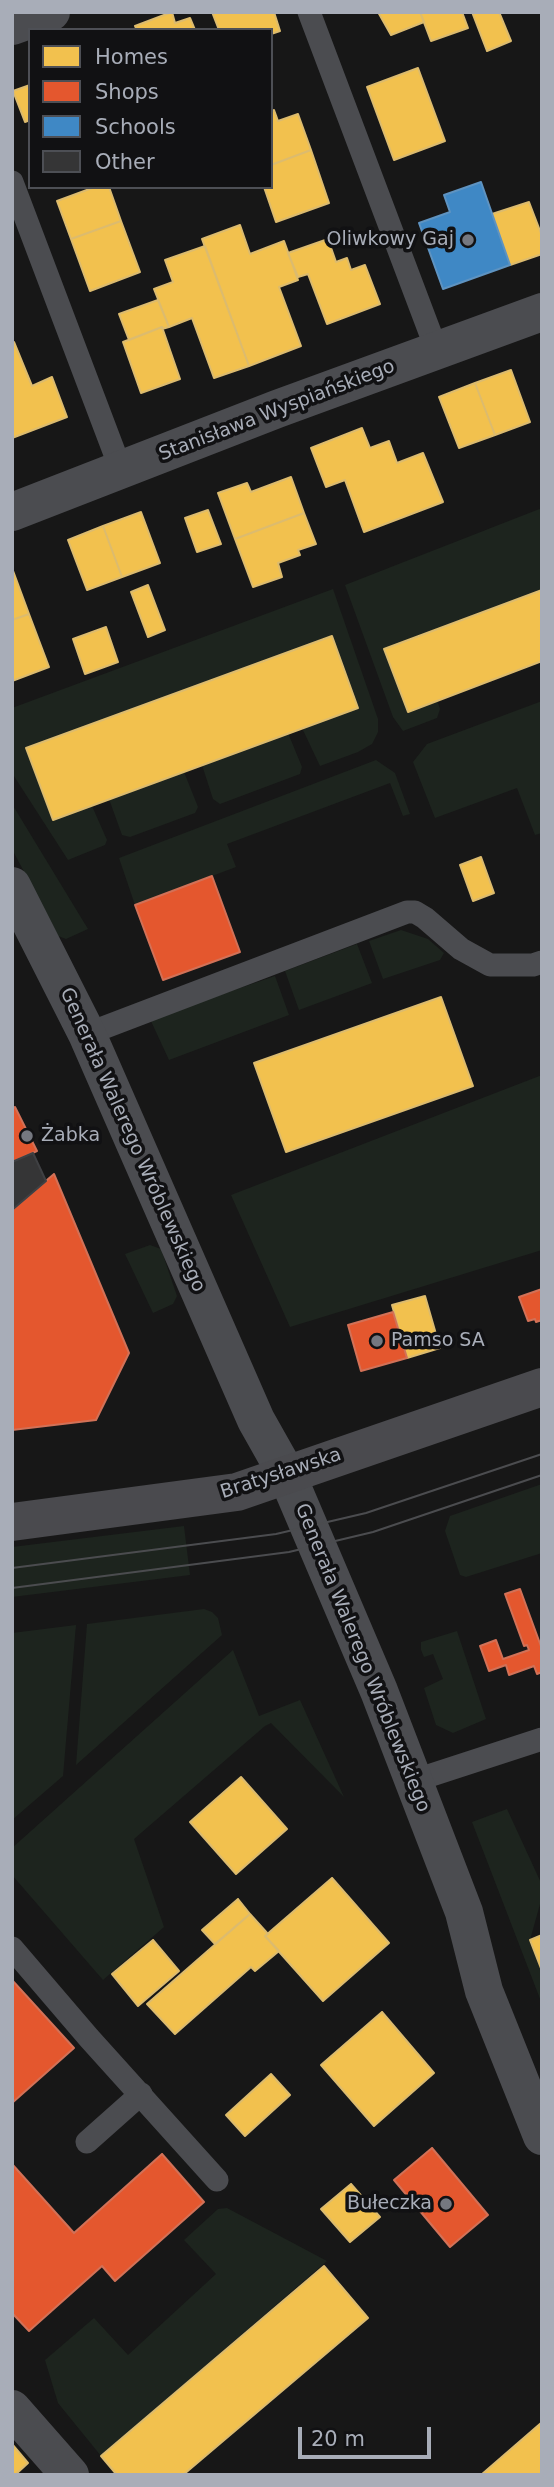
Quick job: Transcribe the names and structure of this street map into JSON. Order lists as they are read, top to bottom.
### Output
{
  "streets": {
    "street": ["Stanisława Wyspiańskiego", "Generała Walerego Wróblewskiego", "Bratysławska"]
  },
  "crossings": [
    ["Generała Walerego Wróblewskiego", "Bratysławska"]
  ],
  "places": [
    "Oliwkowy Gaj",
    "Żabka",
    "Pamso SA",
    "Bułeczka"
  ],
  "legend": [
    "Homes",
    "Shops",
    "Schools",
    "Other"
  ],
  "scale_bar": "20 m"
}
